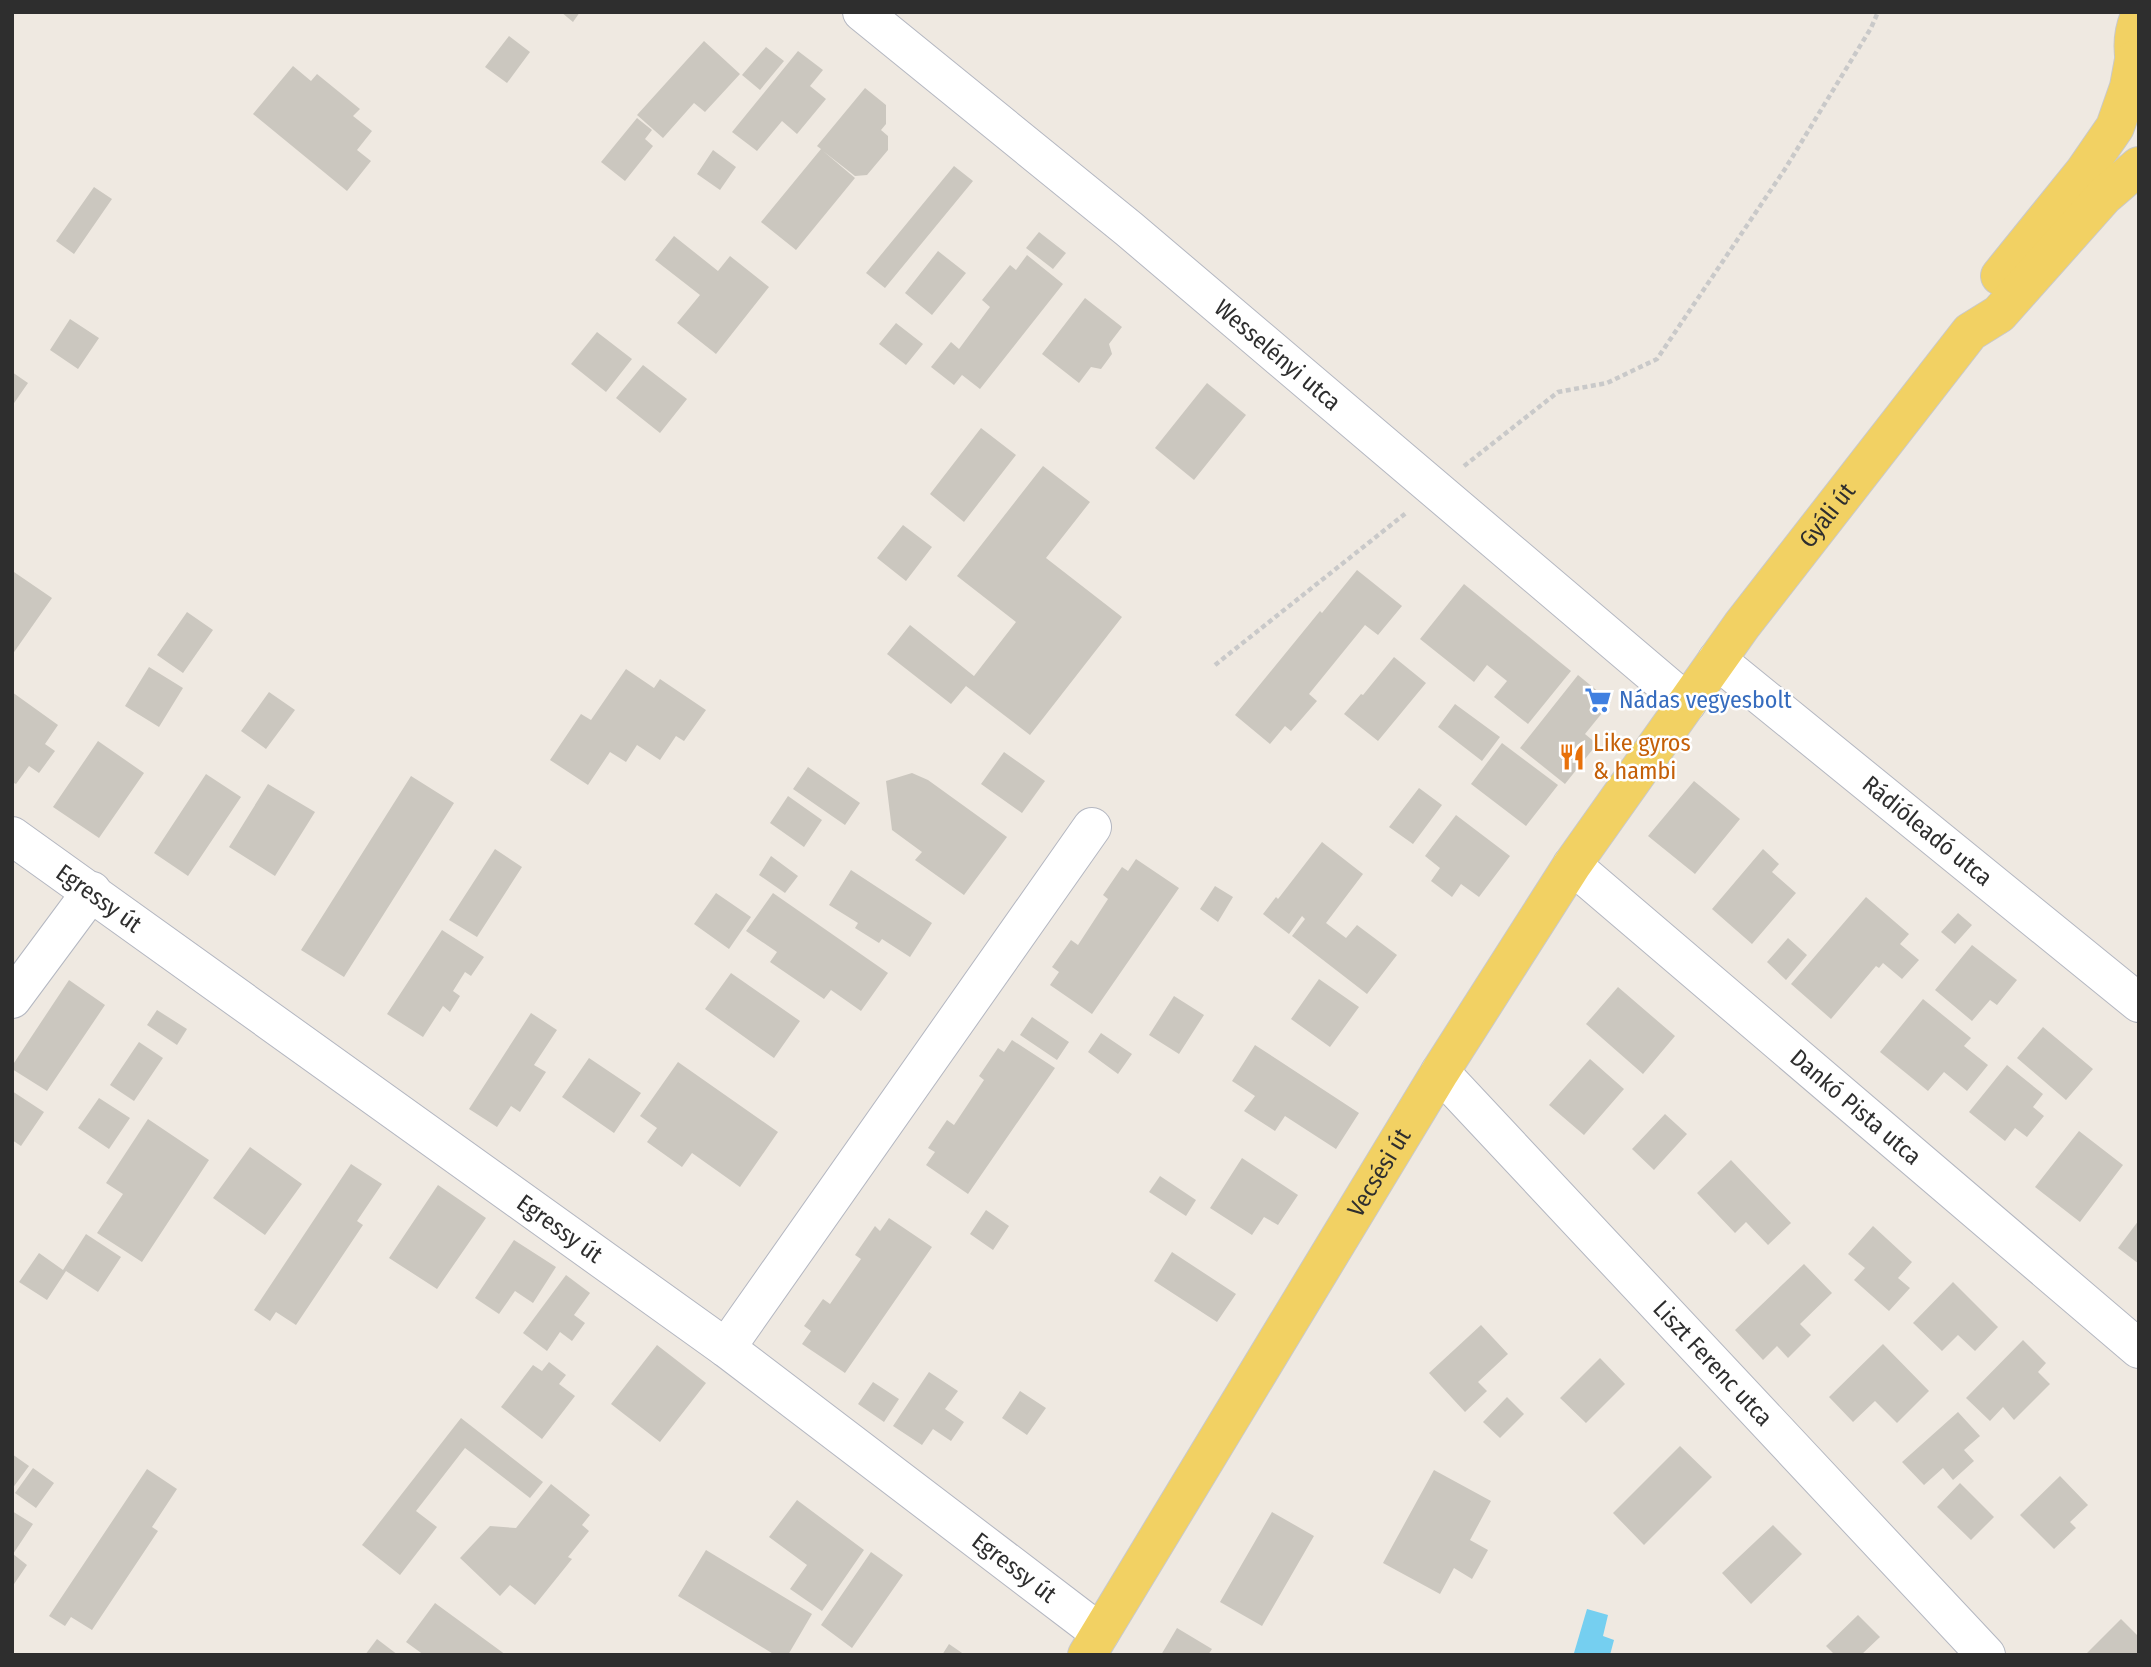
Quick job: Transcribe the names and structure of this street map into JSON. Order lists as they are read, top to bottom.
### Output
{
  "streets": {
    "main road": ["Gyáli út", "Vecsési út"],
    "street": [
      "Wesselényi utca",
      "Rádióleadó utca",
      "Egressy út",
      "Dankó Pista utca",
      "Liszt Ferenc utca"
    ]
  },
  "crossings": [
    ["Wesselényi utca", "Gyáli út"],
    ["Wesselényi utca", "Vecsési út"],
    ["Gyáli út", "Rádióleadó utca"],
    ["Gyáli út", "Vecsési út"],
    ["Egressy út", "Vecsési út"],
    ["Dankó Pista utca", "Vecsési út"],
    ["Vecsési út", "Liszt Ferenc utca"]
  ],
  "places": {
    "supermarket": ["Nádas vegyesbolt"],
    "restaurant": ["Like gyros & hambi"]
  }
}
